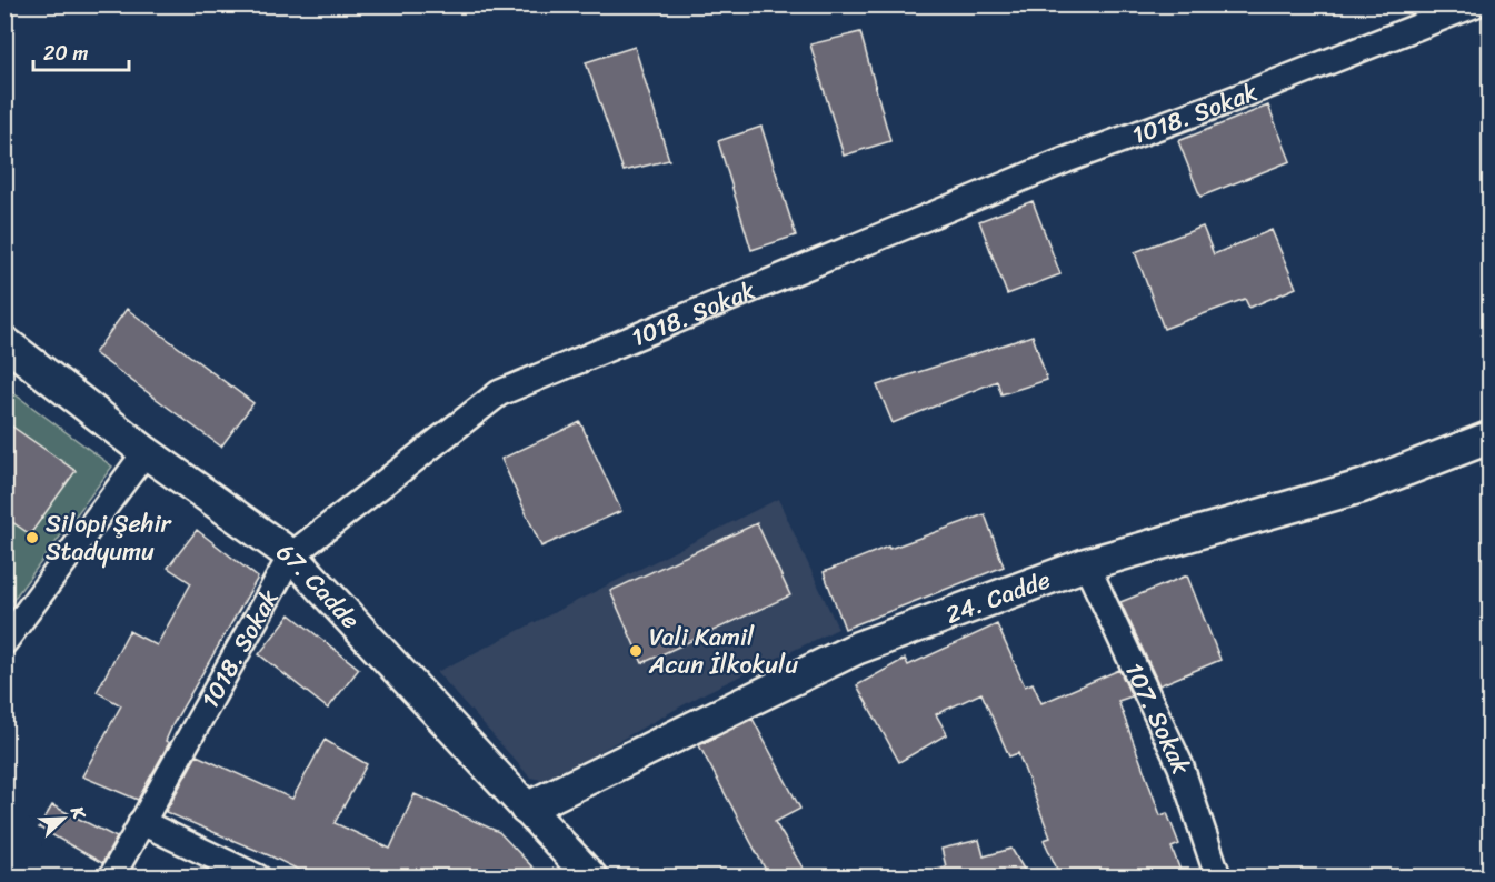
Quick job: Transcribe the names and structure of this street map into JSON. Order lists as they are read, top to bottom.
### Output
{
  "streets": {
    "street": [
      "1018. Sokak",
      "67. Cadde",
      "24. Cadde",
      "107. Sokak"
    ]
  },
  "crossings": [
    ["1018. Sokak", "67. Cadde"],
    ["67. Cadde", "24. Cadde"],
    ["24. Cadde", "107. Sokak"]
  ],
  "places": ["Silopi Şehir Stadyumu", "Vali Kamil Acun İlkokulu"],
  "scale_bar": "20 m",
  "north": "top right"
}
